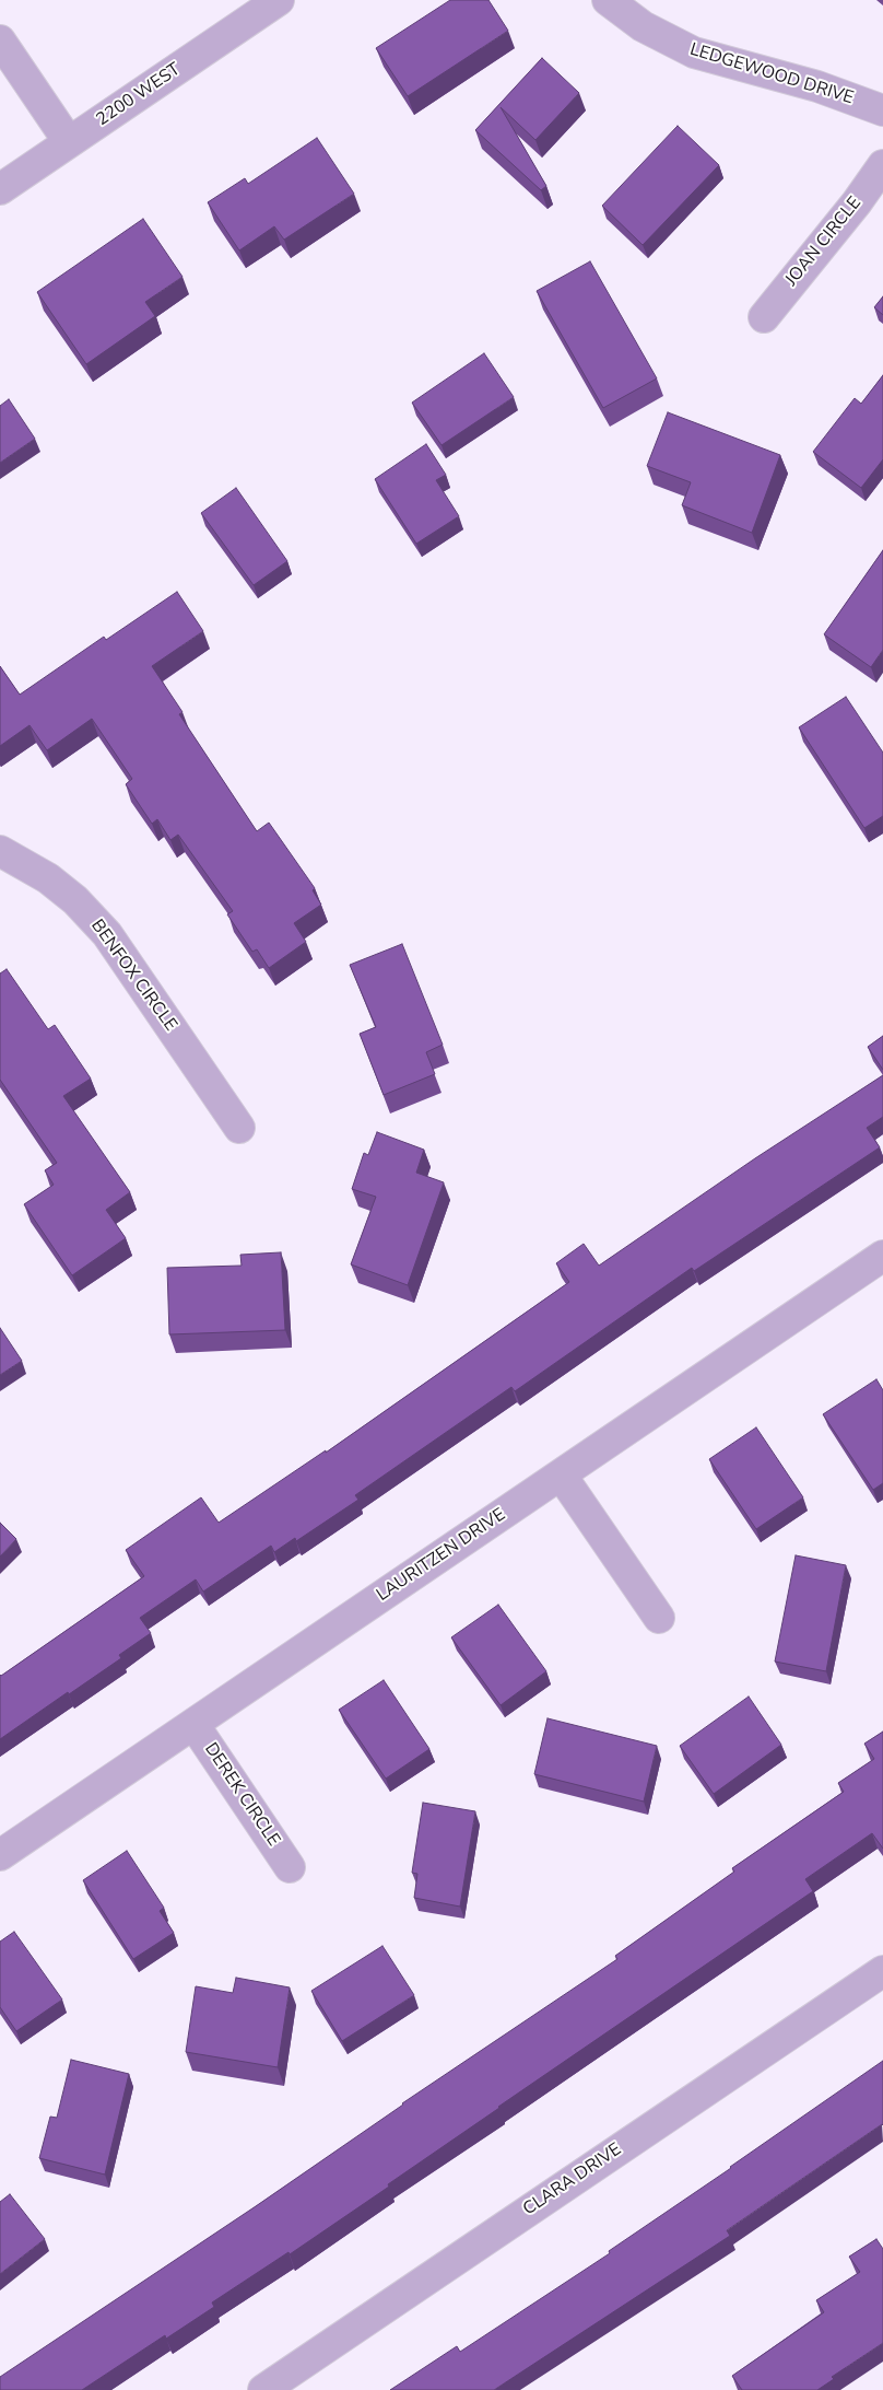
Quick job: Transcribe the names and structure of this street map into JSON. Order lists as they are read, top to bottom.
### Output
{
  "streets": {
    "street": [
      "LEDGEWOOD DRIVE",
      "2200 WEST",
      "JOAN CIRCLE",
      "BENFOX CIRCLE",
      "LAURITZEN DRIVE",
      "DEREK CIRCLE",
      "CLARA DRIVE"
    ]
  },
  "crossings": [
    ["LAURITZEN DRIVE", "DEREK CIRCLE"]
  ]
}
